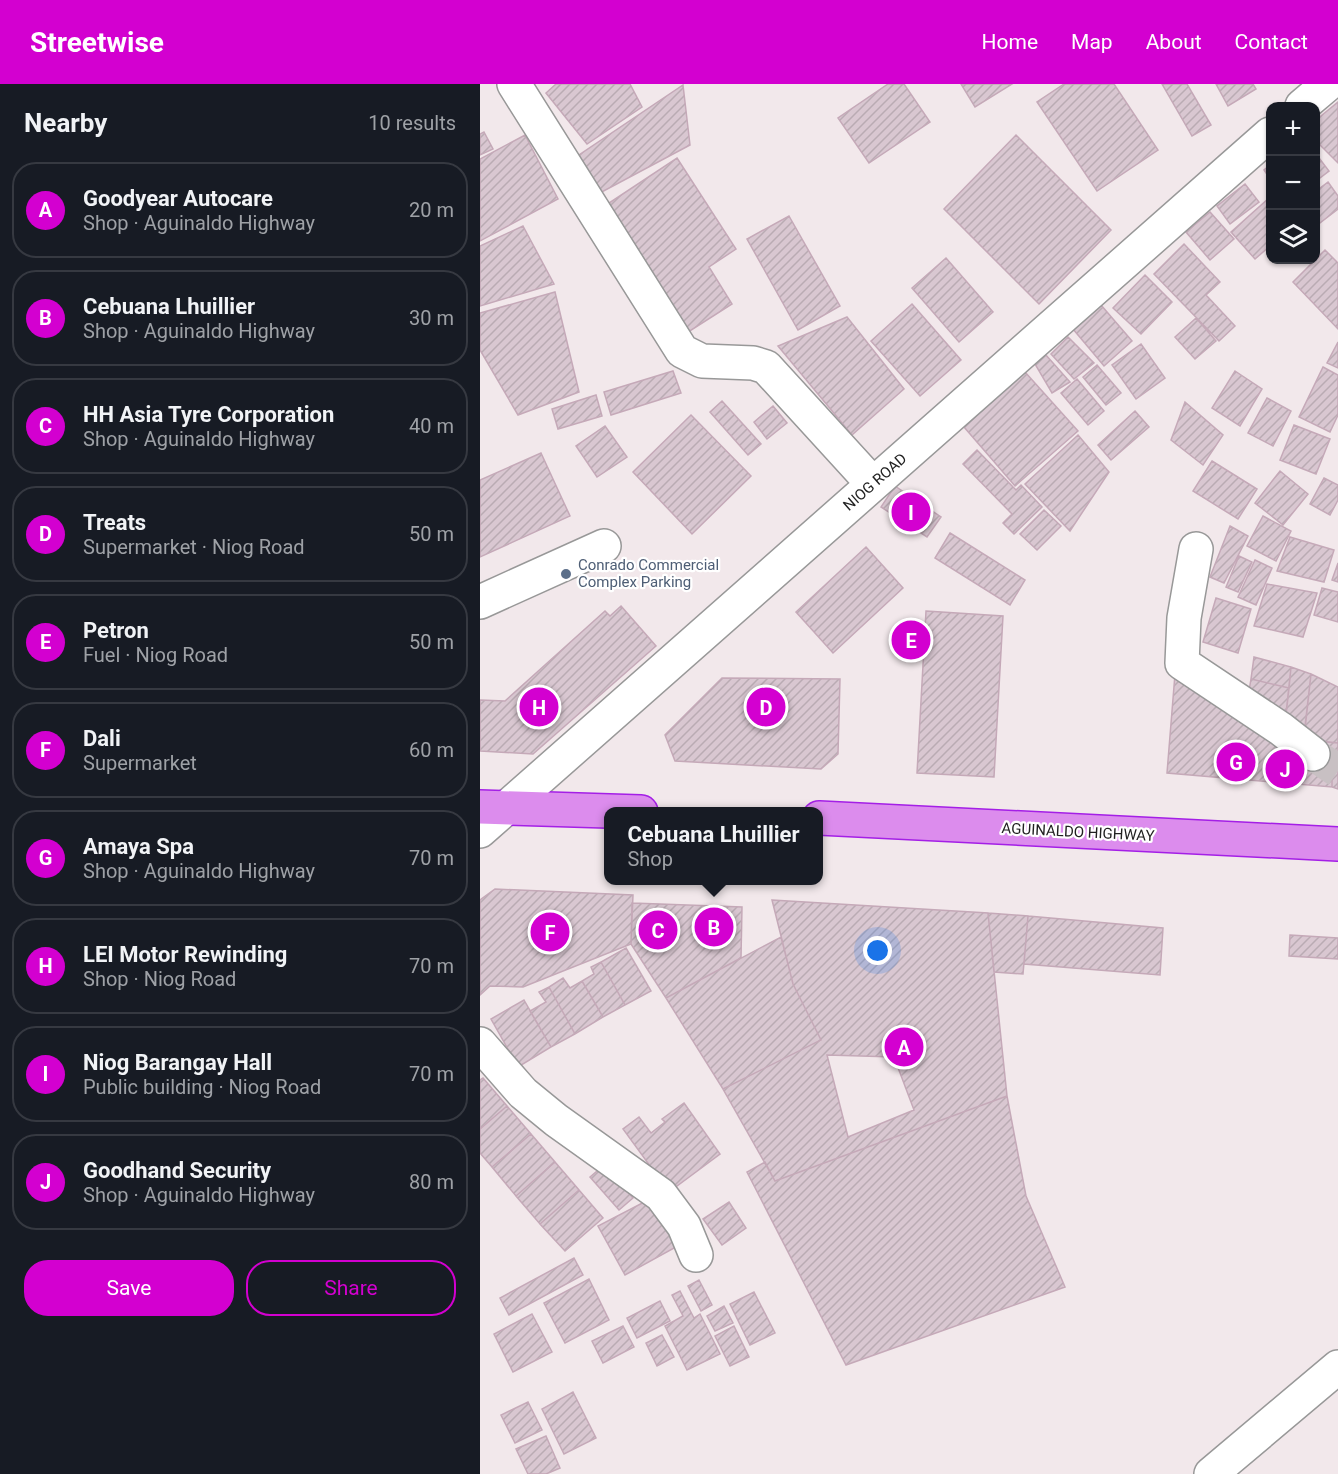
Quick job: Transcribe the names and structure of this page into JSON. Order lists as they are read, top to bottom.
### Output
{
  "streets": {
    "highway": ["AGUINALDO HIGHWAY"],
    "street": ["NIOG ROAD"]
  },
  "places": ["Conrado Commercial Complex Parking"],
  "page": {
    "header": "Streetwise",
    "nav": [
      "Home",
      "Map",
      "About",
      "Contact"
    ],
    "heading": ["Nearby", "10 results"],
    "map_buttons": ["+", "−"],
    "list": [
      {
        "mark": "A",
        "name": "Goodyear Autocare",
        "note": "Shop · Aguinaldo Highway",
        "value": "20 m"
      },
      {
        "mark": "B",
        "name": "Cebuana Lhuillier",
        "note": "Shop · Aguinaldo Highway",
        "value": "30 m"
      },
      {
        "mark": "C",
        "name": "HH Asia Tyre Corporation",
        "note": "Shop · Aguinaldo Highway",
        "value": "40 m"
      },
      {
        "mark": "D",
        "name": "Treats",
        "note": "Supermarket · Niog Road",
        "value": "50 m"
      },
      {
        "mark": "E",
        "name": "Petron",
        "note": "Fuel · Niog Road",
        "value": "50 m"
      },
      {
        "mark": "F",
        "name": "Dali",
        "note": "Supermarket",
        "value": "60 m"
      },
      {
        "mark": "G",
        "name": "Amaya Spa",
        "note": "Shop · Aguinaldo Highway",
        "value": "70 m"
      },
      {
        "mark": "H",
        "name": "LEI Motor Rewinding",
        "note": "Shop · Niog Road",
        "value": "70 m"
      },
      {
        "mark": "I",
        "name": "Niog Barangay Hall",
        "note": "Public building · Niog Road",
        "value": "70 m"
      },
      {
        "mark": "J",
        "name": "Goodhand Security",
        "note": "Shop · Aguinaldo Highway",
        "value": "80 m"
      }
    ],
    "pins": [
      "I",
      "E",
      "D",
      "H",
      "G",
      "J",
      "B",
      "C",
      "F",
      "A"
    ],
    "popup": ["Cebuana Lhuillier", "Shop"],
    "buttons": ["Save", "Share"]
  }
}
